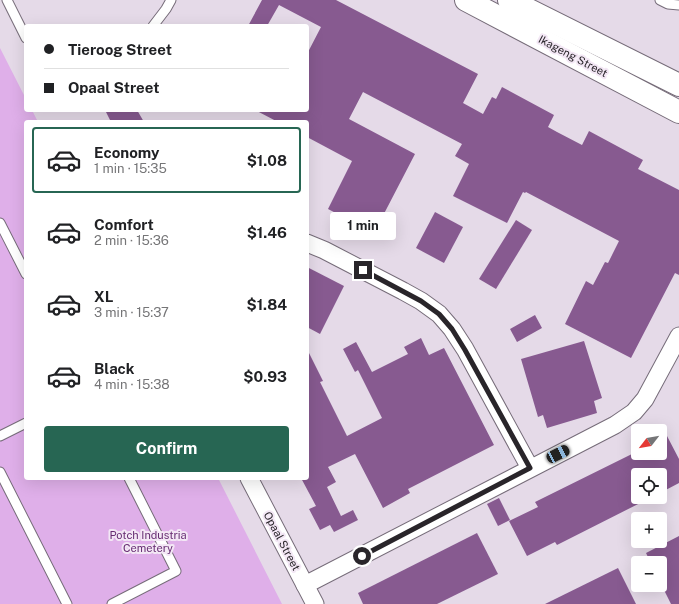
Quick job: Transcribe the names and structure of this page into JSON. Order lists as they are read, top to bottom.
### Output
{
  "streets": {
    "street": ["Ikageng Street", "Opaal Street"]
  },
  "parks": ["Potch Industria Cemetery"],
  "north": "bottom left",
  "page": {
    "banner": ["Tieroog Street", "Opaal Street"],
    "list": [
      {
        "name": "Economy",
        "note": "1 min · 15:35",
        "value": "$1.08"
      },
      {
        "name": "Comfort",
        "note": "2 min · 15:36",
        "value": "$1.46"
      },
      {
        "name": "XL",
        "note": "3 min · 15:37",
        "value": "$1.84"
      },
      {
        "name": "Black",
        "note": "4 min · 15:38",
        "value": "$0.93"
      }
    ],
    "bubble": "1 min",
    "buttons": "Confirm",
    "map_buttons": ["+", "−"]
  }
}
